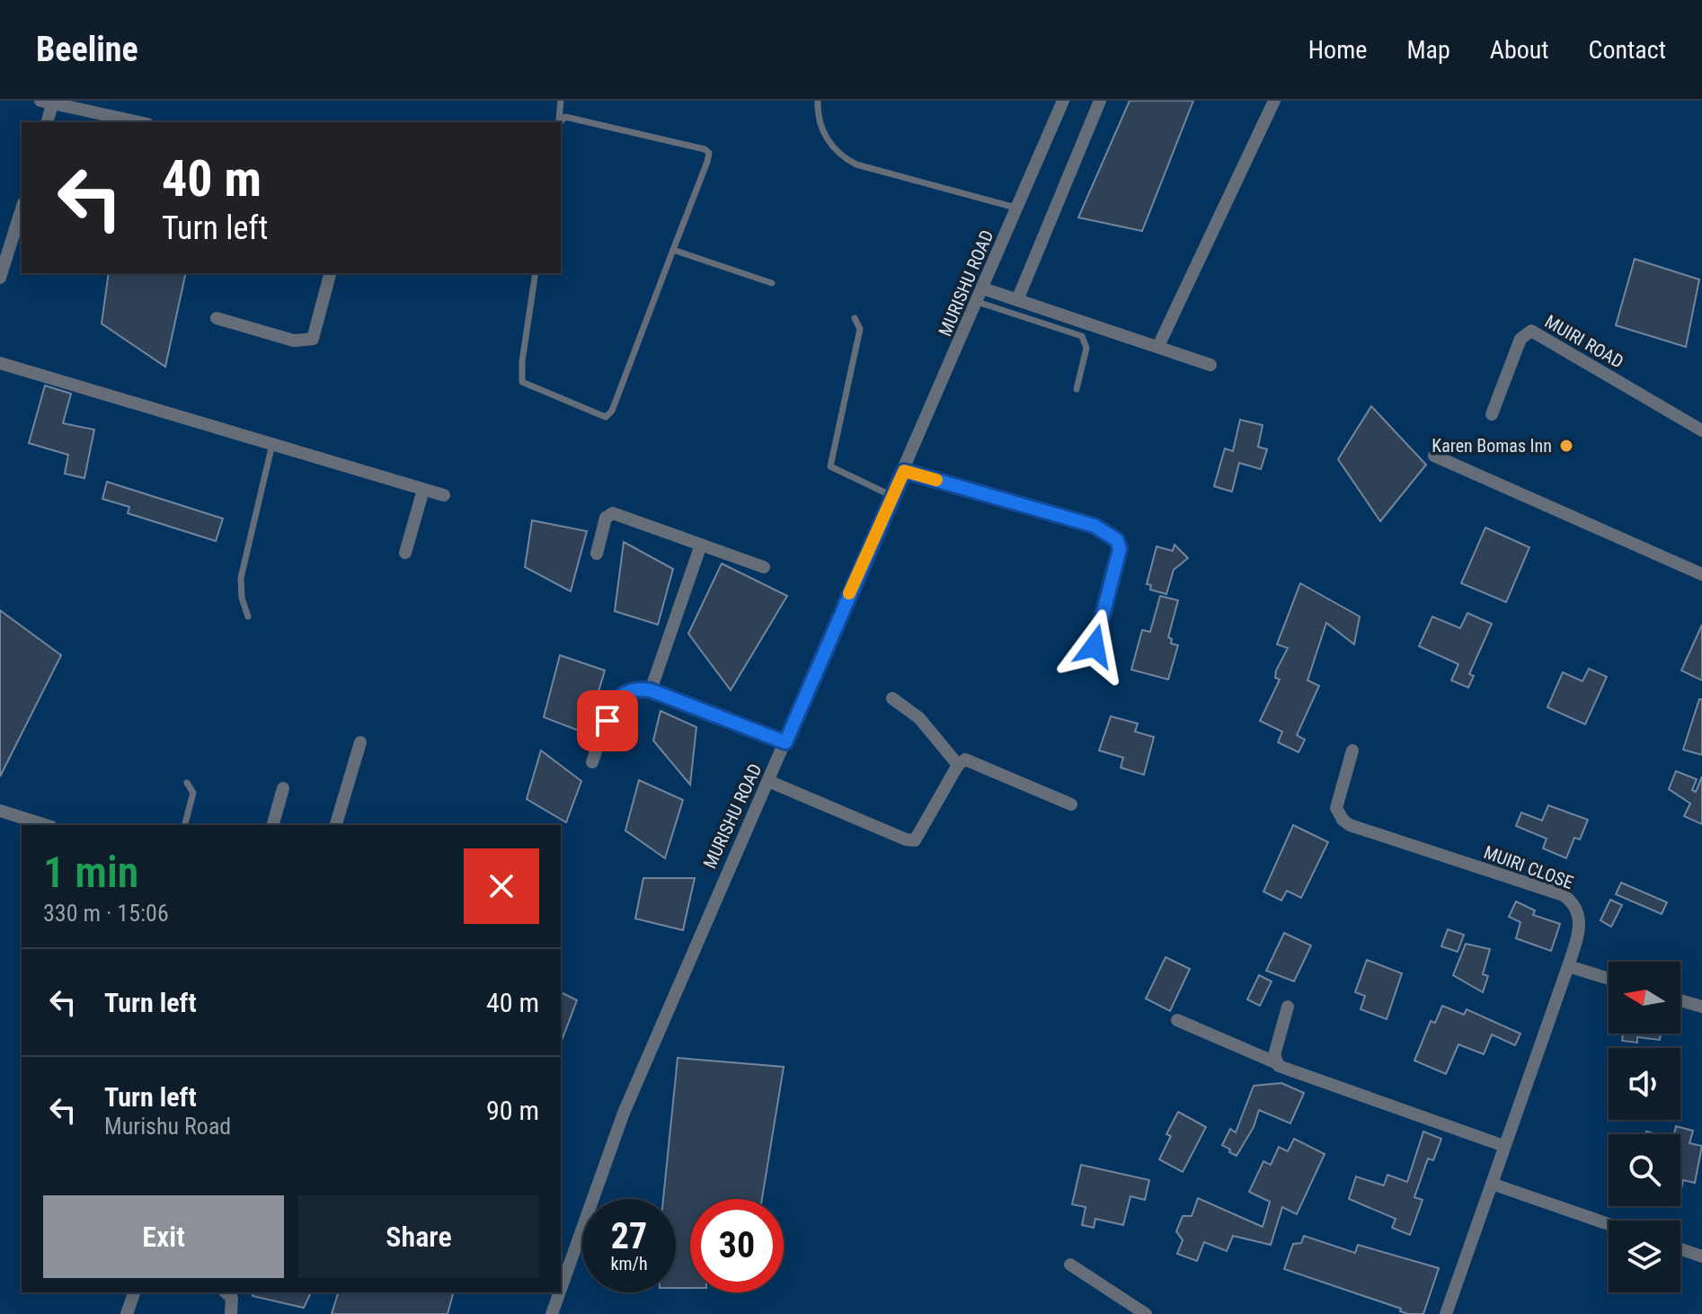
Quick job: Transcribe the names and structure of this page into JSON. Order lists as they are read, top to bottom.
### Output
{
  "streets": {
    "street": ["MURISHU ROAD", "MUIRI ROAD", "MUIRI CLOSE"]
  },
  "places": ["Karen Bomas Inn"],
  "north": "left",
  "page": {
    "header": "Beeline",
    "nav": [
      "Home",
      "Map",
      "About",
      "Contact"
    ],
    "turn": ["40 m", "Turn left"],
    "heading": ["1 min", "330 m · 15:06"],
    "list": [
      {
        "name": "Turn left",
        "value": "40 m"
      },
      {
        "name": "Turn left",
        "note": "Murishu Road",
        "value": "90 m"
      }
    ],
    "buttons": ["Exit", "Share"],
    "speed": "27 km/h",
    "limit": "30"
  }
}
